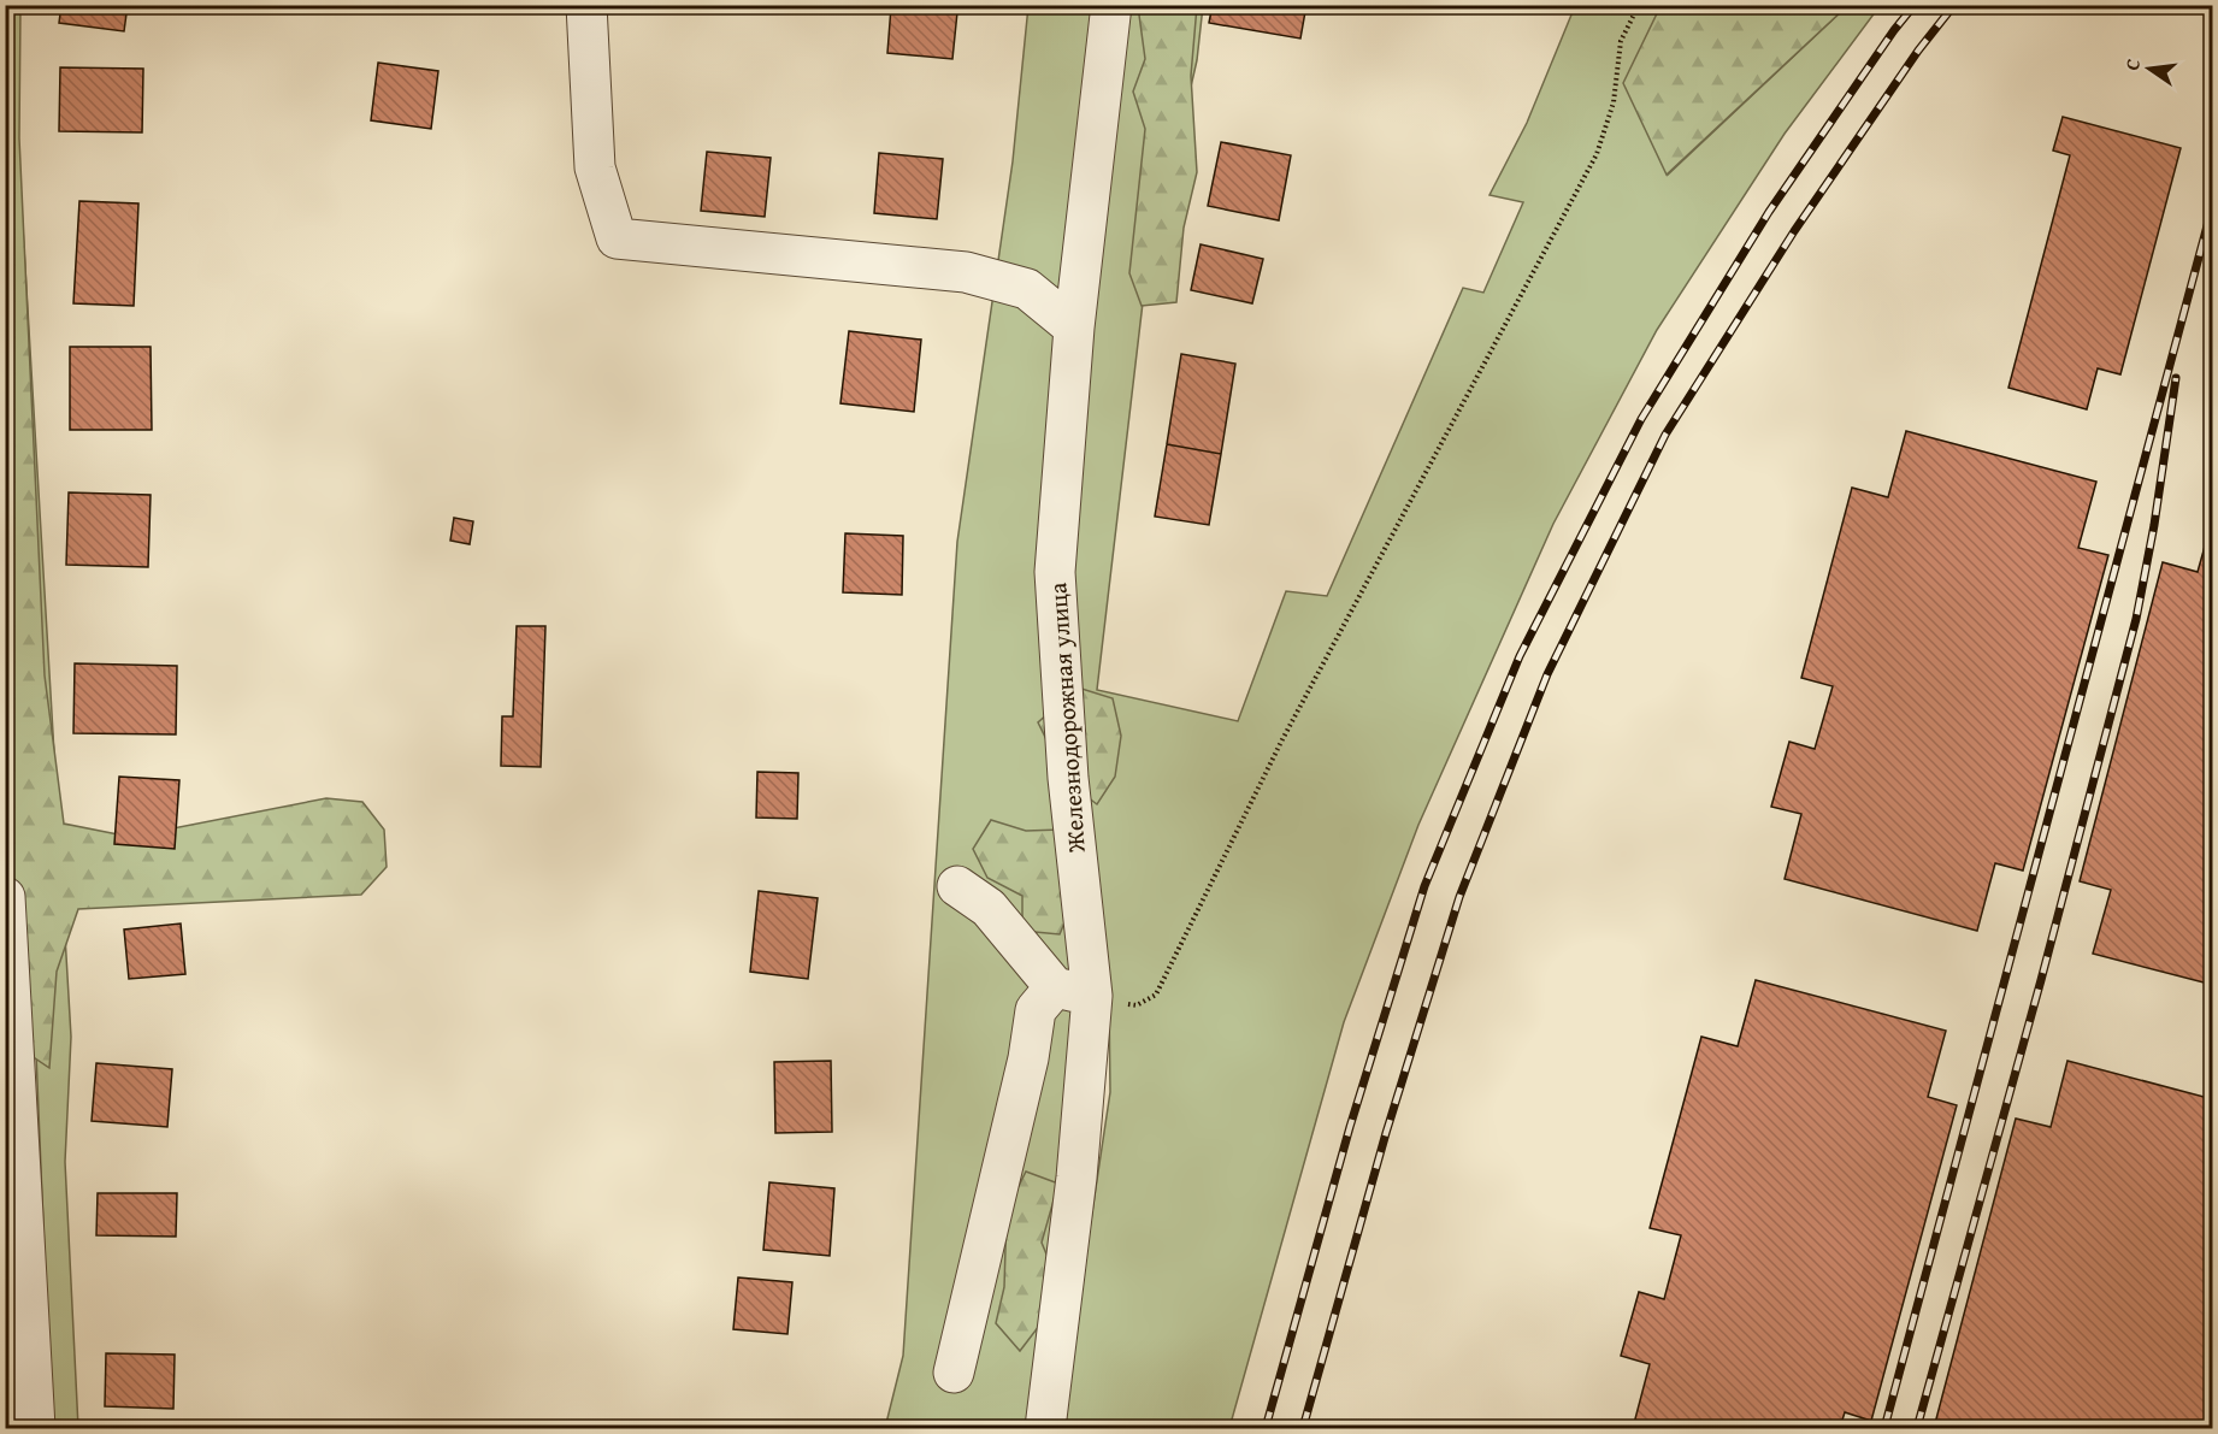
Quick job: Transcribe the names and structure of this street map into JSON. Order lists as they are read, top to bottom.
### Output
{
  "streets": {
    "street": ["Железнодорожная улица"]
  },
  "north": "left"
}
